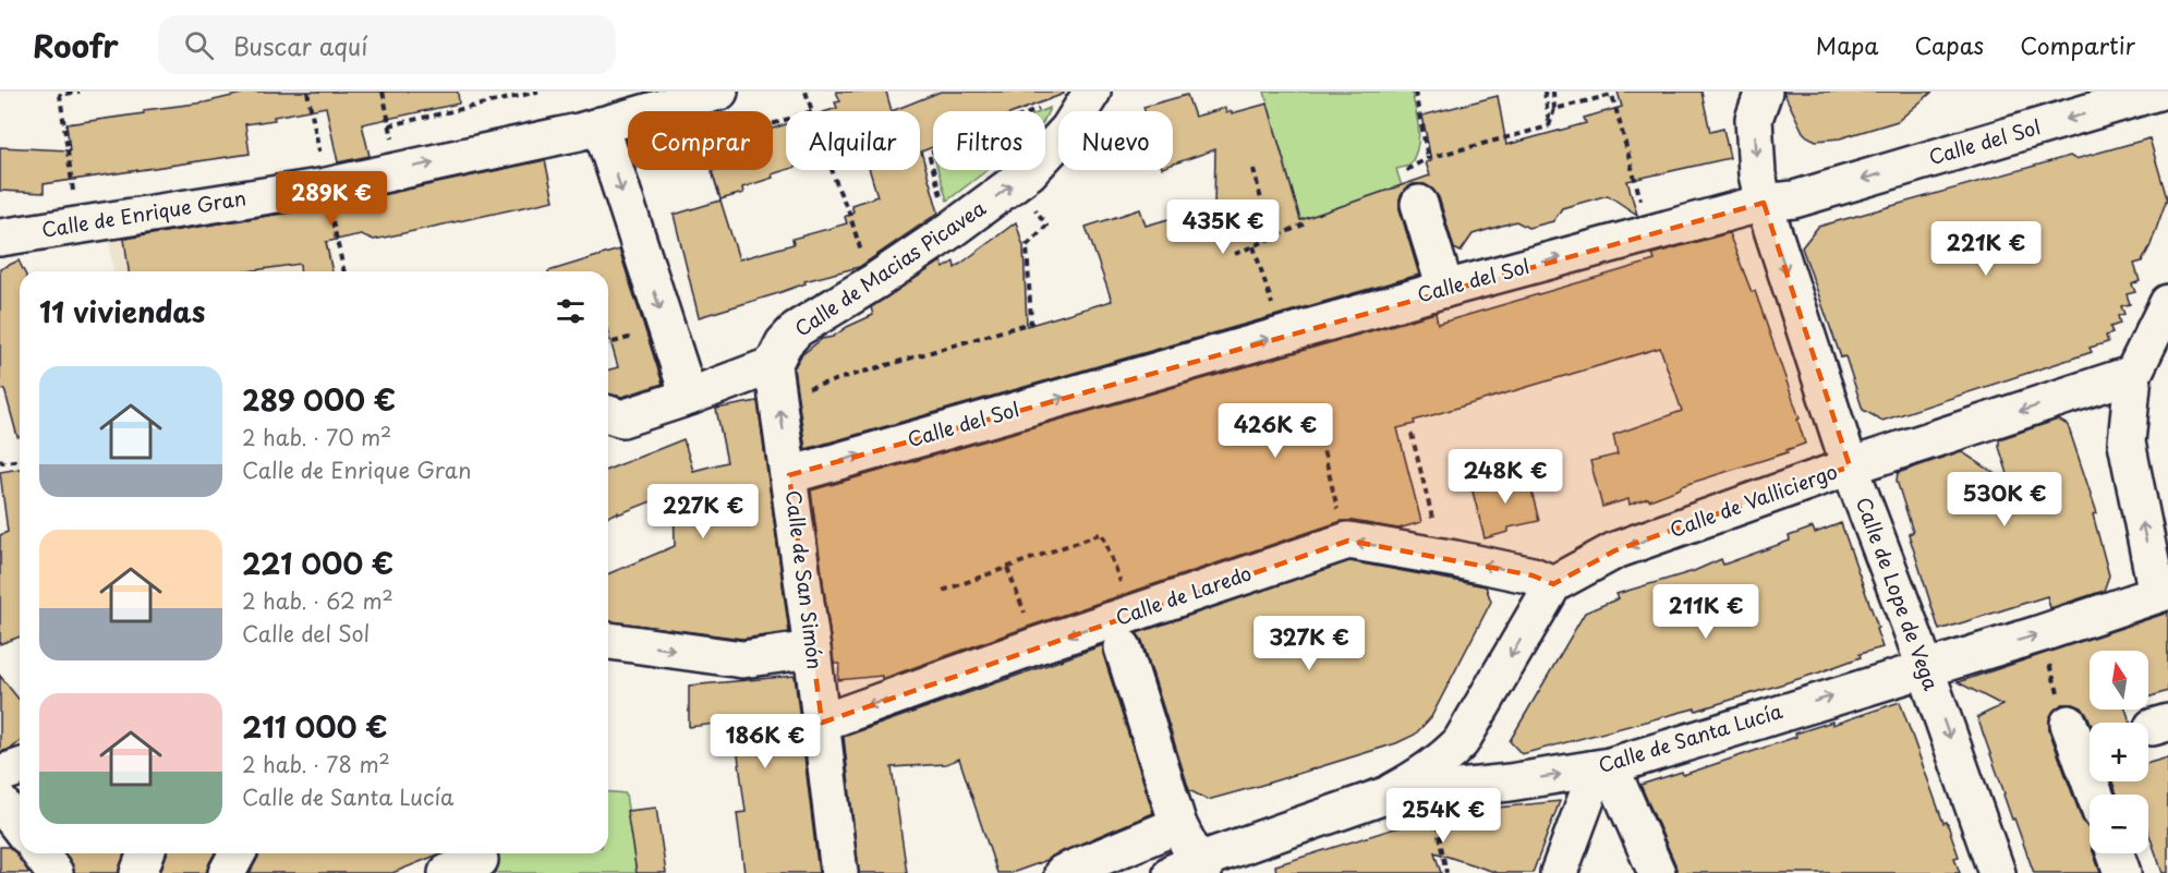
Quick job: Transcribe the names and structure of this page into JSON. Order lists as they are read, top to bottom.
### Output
{
  "streets": {
    "street": [
      "Calle del Sol",
      "Calle de Enrique Gran",
      "Calle de Macias Picavea",
      "Calle de Valliciergo",
      "Calle de San Simón",
      "Calle de Lope de Vega",
      "Calle de Laredo",
      "Calle de Santa Lucía"
    ]
  },
  "crossings": [
    ["Calle del Sol", "Calle de San Simón"],
    ["Calle del Sol", "Calle de Lope de Vega"],
    ["Calle de Macias Picavea", "Calle de San Simón"],
    ["Calle de Valliciergo", "Calle de Lope de Vega"],
    ["Calle de Valliciergo", "Calle de Laredo"],
    ["Calle de San Simón", "Calle de Laredo"],
    ["Calle de Lope de Vega", "Calle de Santa Lucía"]
  ],
  "one_way": [
    "Calle de Enrique Gran",
    "Calle de Macias Picavea",
    "Calle de Valliciergo",
    "Calle de Lope de Vega",
    "Calle de Laredo",
    "Calle de Santa Lucía"
  ],
  "north": "top",
  "page": {
    "header": "Roofr",
    "search": "Buscar aquí",
    "nav": ["Mapa", "Capas", "Compartir"],
    "chip": [
      "Comprar",
      "Alquilar",
      "Filtros",
      "Nuevo"
    ],
    "price": [
      "289K €",
      "435K €",
      "221K €",
      "426K €",
      "248K €",
      "530K €",
      "227K €",
      "211K €",
      "327K €",
      "186K €",
      "254K €"
    ],
    "heading": "11 viviendas",
    "list": [
      {
        "name": "289 000 €",
        "note": "2 hab. · 70 m² · Calle de Enrique Gran"
      },
      {
        "name": "221 000 €",
        "note": "2 hab. · 62 m² · Calle del Sol"
      },
      {
        "name": "211 000 €",
        "note": "2 hab. · 78 m² · Calle de Santa Lucía"
      }
    ],
    "map_buttons": ["+", "−"]
  }
}
